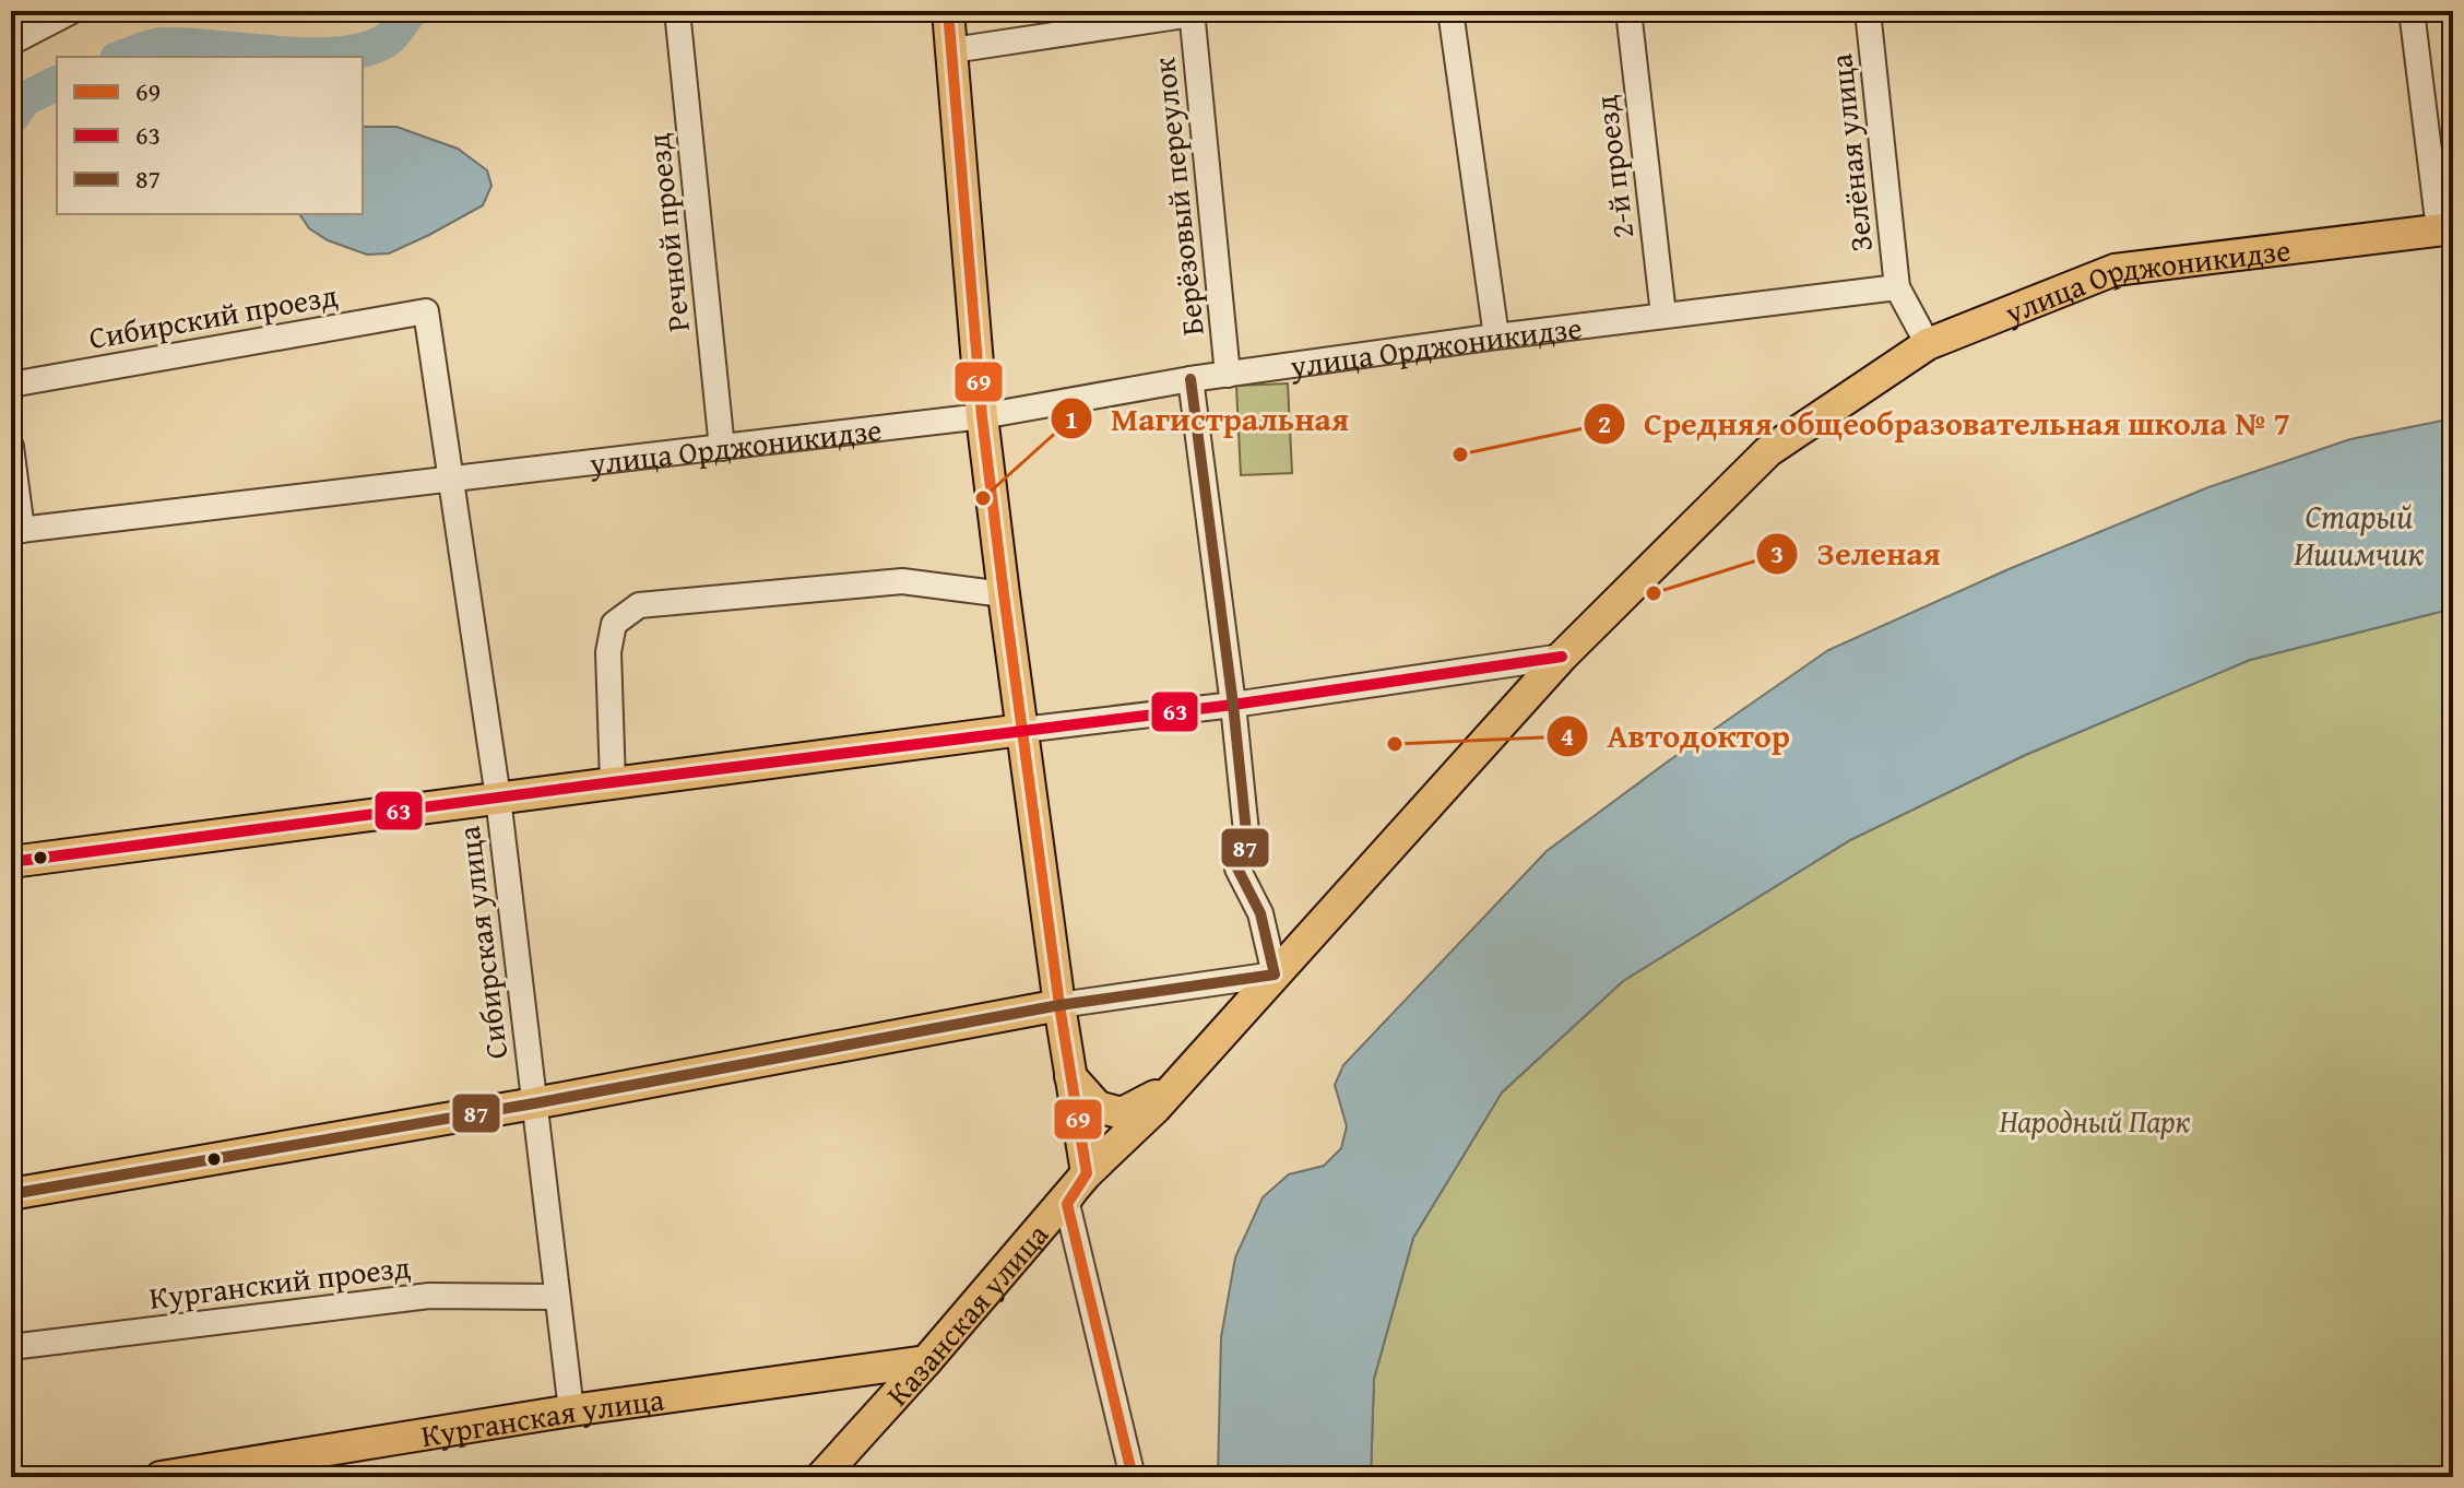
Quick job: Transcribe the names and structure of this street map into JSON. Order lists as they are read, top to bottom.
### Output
{
  "streets": {
    "main road": ["улица Орджоникидзе", "Казанская улица", "Курганская улица"],
    "street": [
      "Зелёная улица",
      "2-й проезд",
      "Берёзовый переулок",
      "Речной проезд",
      "Сибирский проезд",
      "Сибирская улица",
      "Курганский проезд"
    ]
  },
  "crossings": [
    ["Зелёная улица", "улица Орджоникидзе"],
    ["2-й проезд", "улица Орджоникидзе"],
    ["Берёзовый переулок", "улица Орджоникидзе"],
    ["Речной проезд", "улица Орджоникидзе"],
    ["улица Орджоникидзе", "Сибирская улица"],
    ["улица Орджоникидзе", "Казанская улица"],
    ["Сибирский проезд", "Сибирская улица"],
    ["Сибирская улица", "Курганский проезд"],
    ["Сибирская улица", "Курганская улица"],
    ["Казанская улица", "Курганская улица"]
  ],
  "water": ["Старый Ишимчик"],
  "parks": ["Народный Парк"],
  "places": [
    "Средняя общеобразовательная школа № 7",
    "Магистральная",
    "Зеленая",
    "Автодоктор"
  ],
  "lines": ["transit line 69", "transit line 87", "transit line 63"],
  "legend": ["69", "63", "87"]
}
